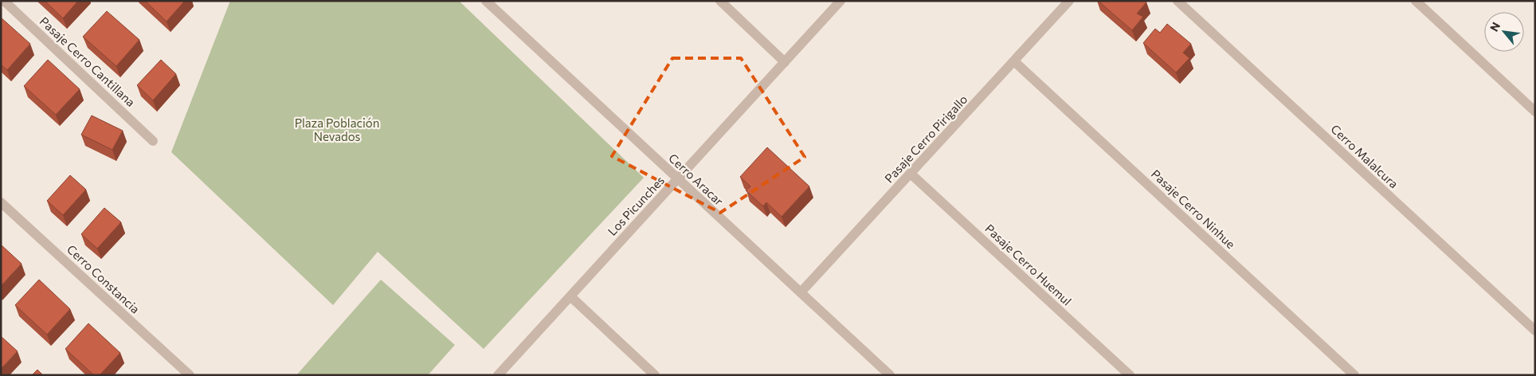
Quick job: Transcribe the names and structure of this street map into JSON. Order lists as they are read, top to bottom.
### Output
{
  "streets": {
    "street": [
      "Pasaje Cerro Cantillana",
      "Pasaje Cerro Pirigallo",
      "Cerro Malalcura",
      "Cerro Aracar",
      "Los Picunches",
      "Pasaje Cerro Ninhue",
      "Pasaje Cerro Huemul",
      "Cerro Constancia"
    ]
  },
  "crossings": [
    ["Pasaje Cerro Pirigallo", "Cerro Aracar"],
    ["Pasaje Cerro Pirigallo", "Pasaje Cerro Ninhue"],
    ["Pasaje Cerro Pirigallo", "Pasaje Cerro Huemul"],
    ["Cerro Aracar", "Los Picunches"]
  ],
  "parks": ["Plaza Población Nevados"],
  "north": "top left"
}
